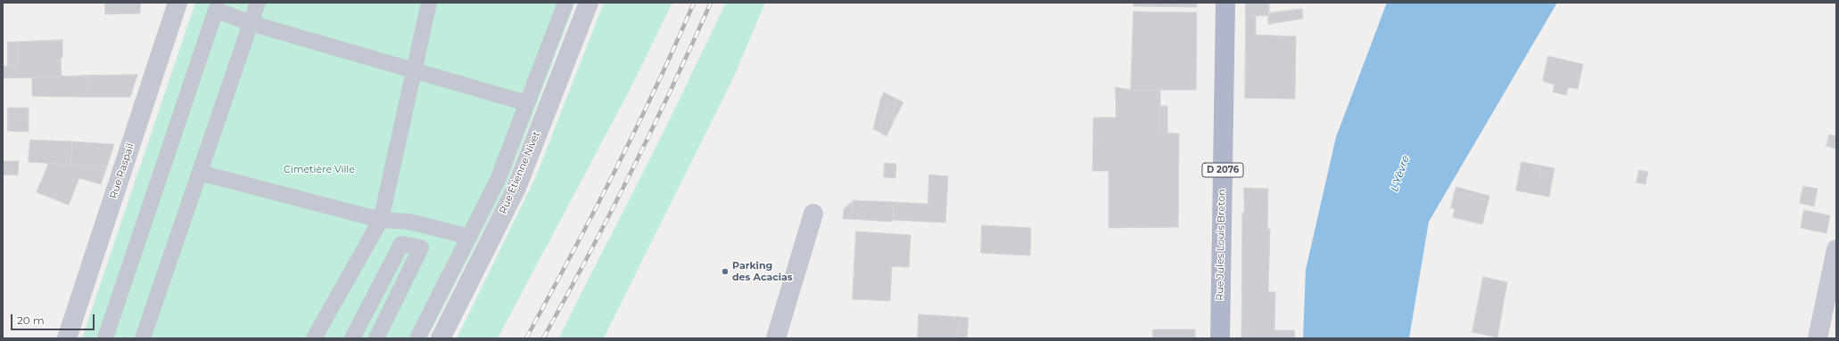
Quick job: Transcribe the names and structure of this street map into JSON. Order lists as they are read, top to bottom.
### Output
{
  "streets": {
    "main road": ["D 2076", "Rue Jules Louis Breton"],
    "street": ["Rue Raspail", "Rue Étienne Nivet"]
  },
  "water": ["L'Yèvre"],
  "parks": ["Cimetière Ville"],
  "places": ["Parking des Acacias"],
  "scale_bar": "20 m"
}
